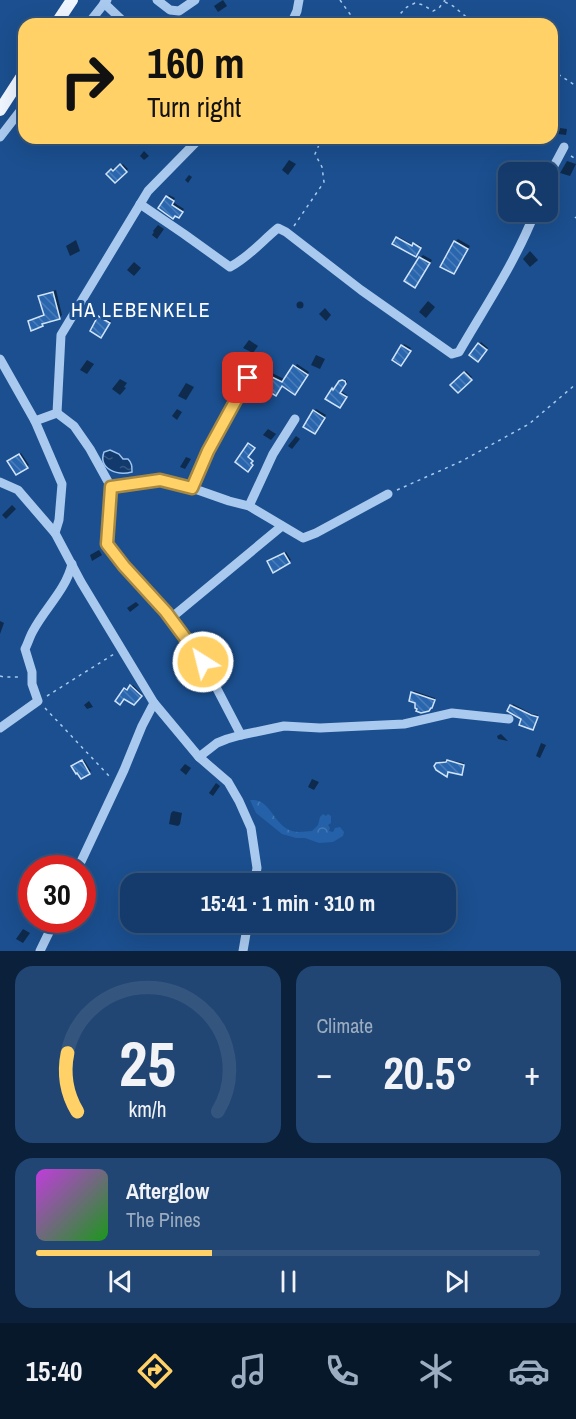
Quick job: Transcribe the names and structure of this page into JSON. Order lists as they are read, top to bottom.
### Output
{
  "districts": ["HA LEBENKELE"],
  "page": {
    "turn": ["160 m", "Turn right"],
    "limit": "30",
    "trip": "15:41 · 1 min · 310 m",
    "tile": "Climate",
    "heat": ["−", "20.5°", "+"],
    "song": ["Afterglow", "The Pines"],
    "tabs": "15:40",
    "gauge": ["25", "km/h"]
  }
}
